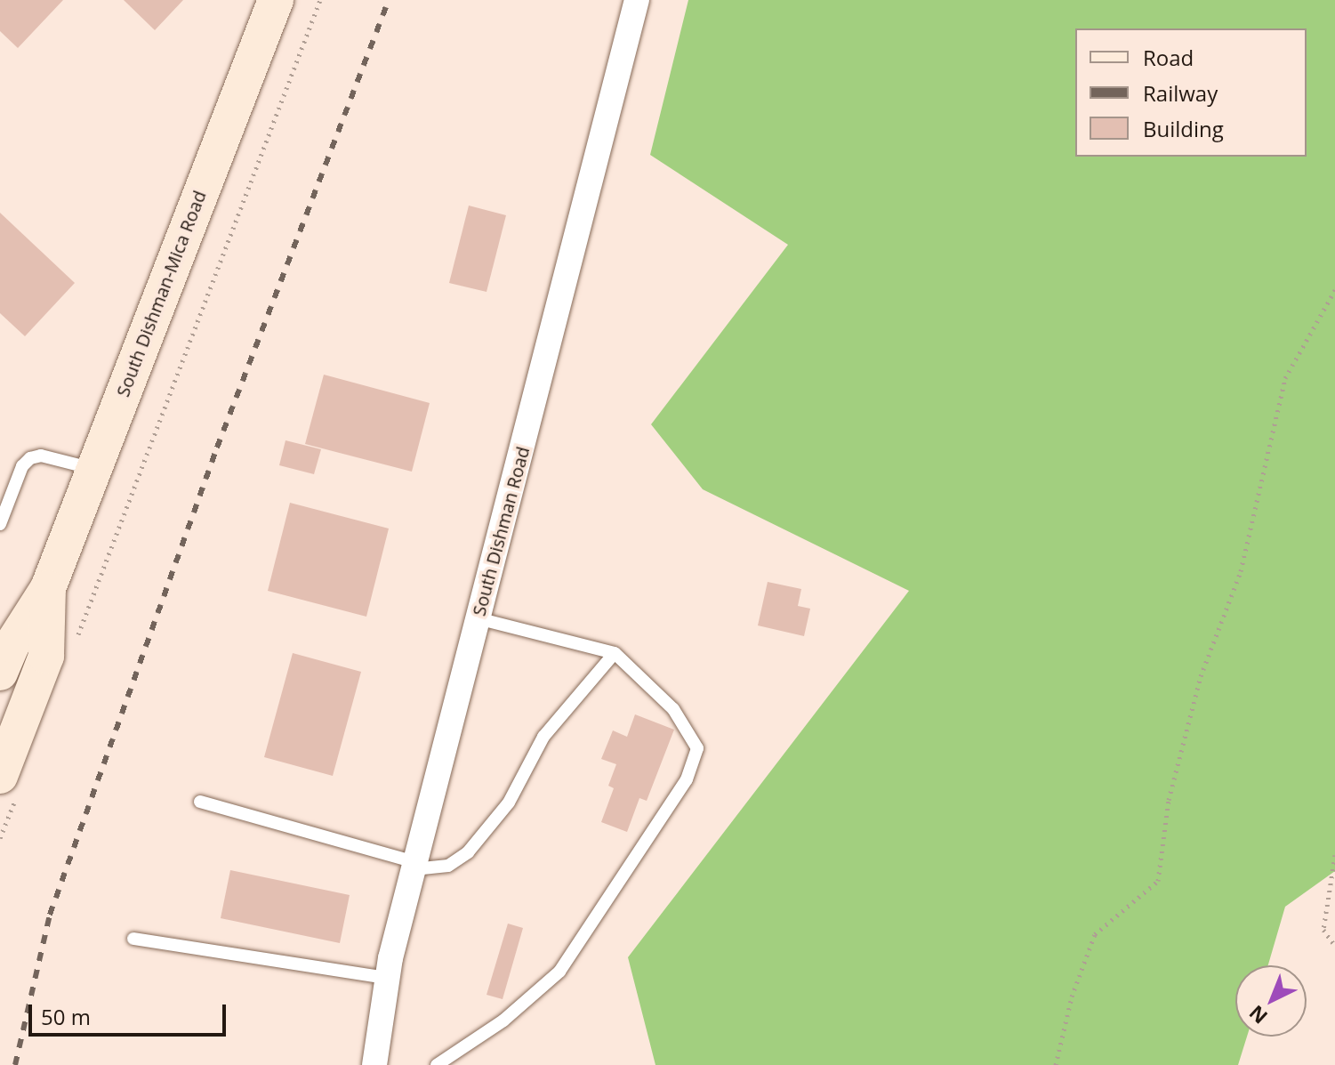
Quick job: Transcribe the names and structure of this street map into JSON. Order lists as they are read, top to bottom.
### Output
{
  "streets": {
    "main road": ["South Dishman-Mica Road"],
    "street": ["South Dishman Road"]
  },
  "legend": ["Road", "Railway", "Building"],
  "scale_bar": "50 m",
  "north": "bottom left"
}
